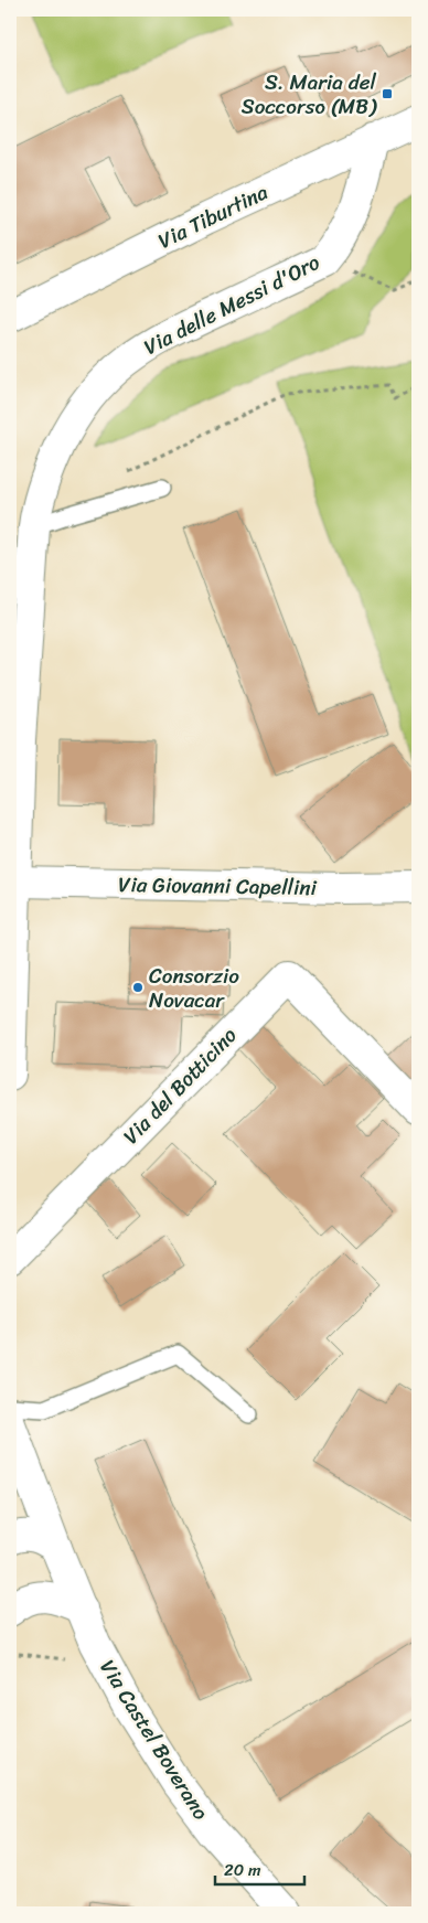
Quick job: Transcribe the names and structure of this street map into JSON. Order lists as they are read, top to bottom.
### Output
{
  "streets": {
    "street": [
      "Via Tiburtina",
      "Via delle Messi d'Oro",
      "Via Giovanni Capellini",
      "Via del Botticino",
      "Via Castel Boverano"
    ]
  },
  "crossings": [
    ["Via Tiburtina", "Via delle Messi d'Oro"],
    ["Via delle Messi d'Oro", "Via Giovanni Capellini"]
  ],
  "places": {
    "transit": ["S. Maria del Soccorso (MB)"],
    "other": ["Consorzio Novacar"]
  },
  "scale_bar": "20 m"
}
